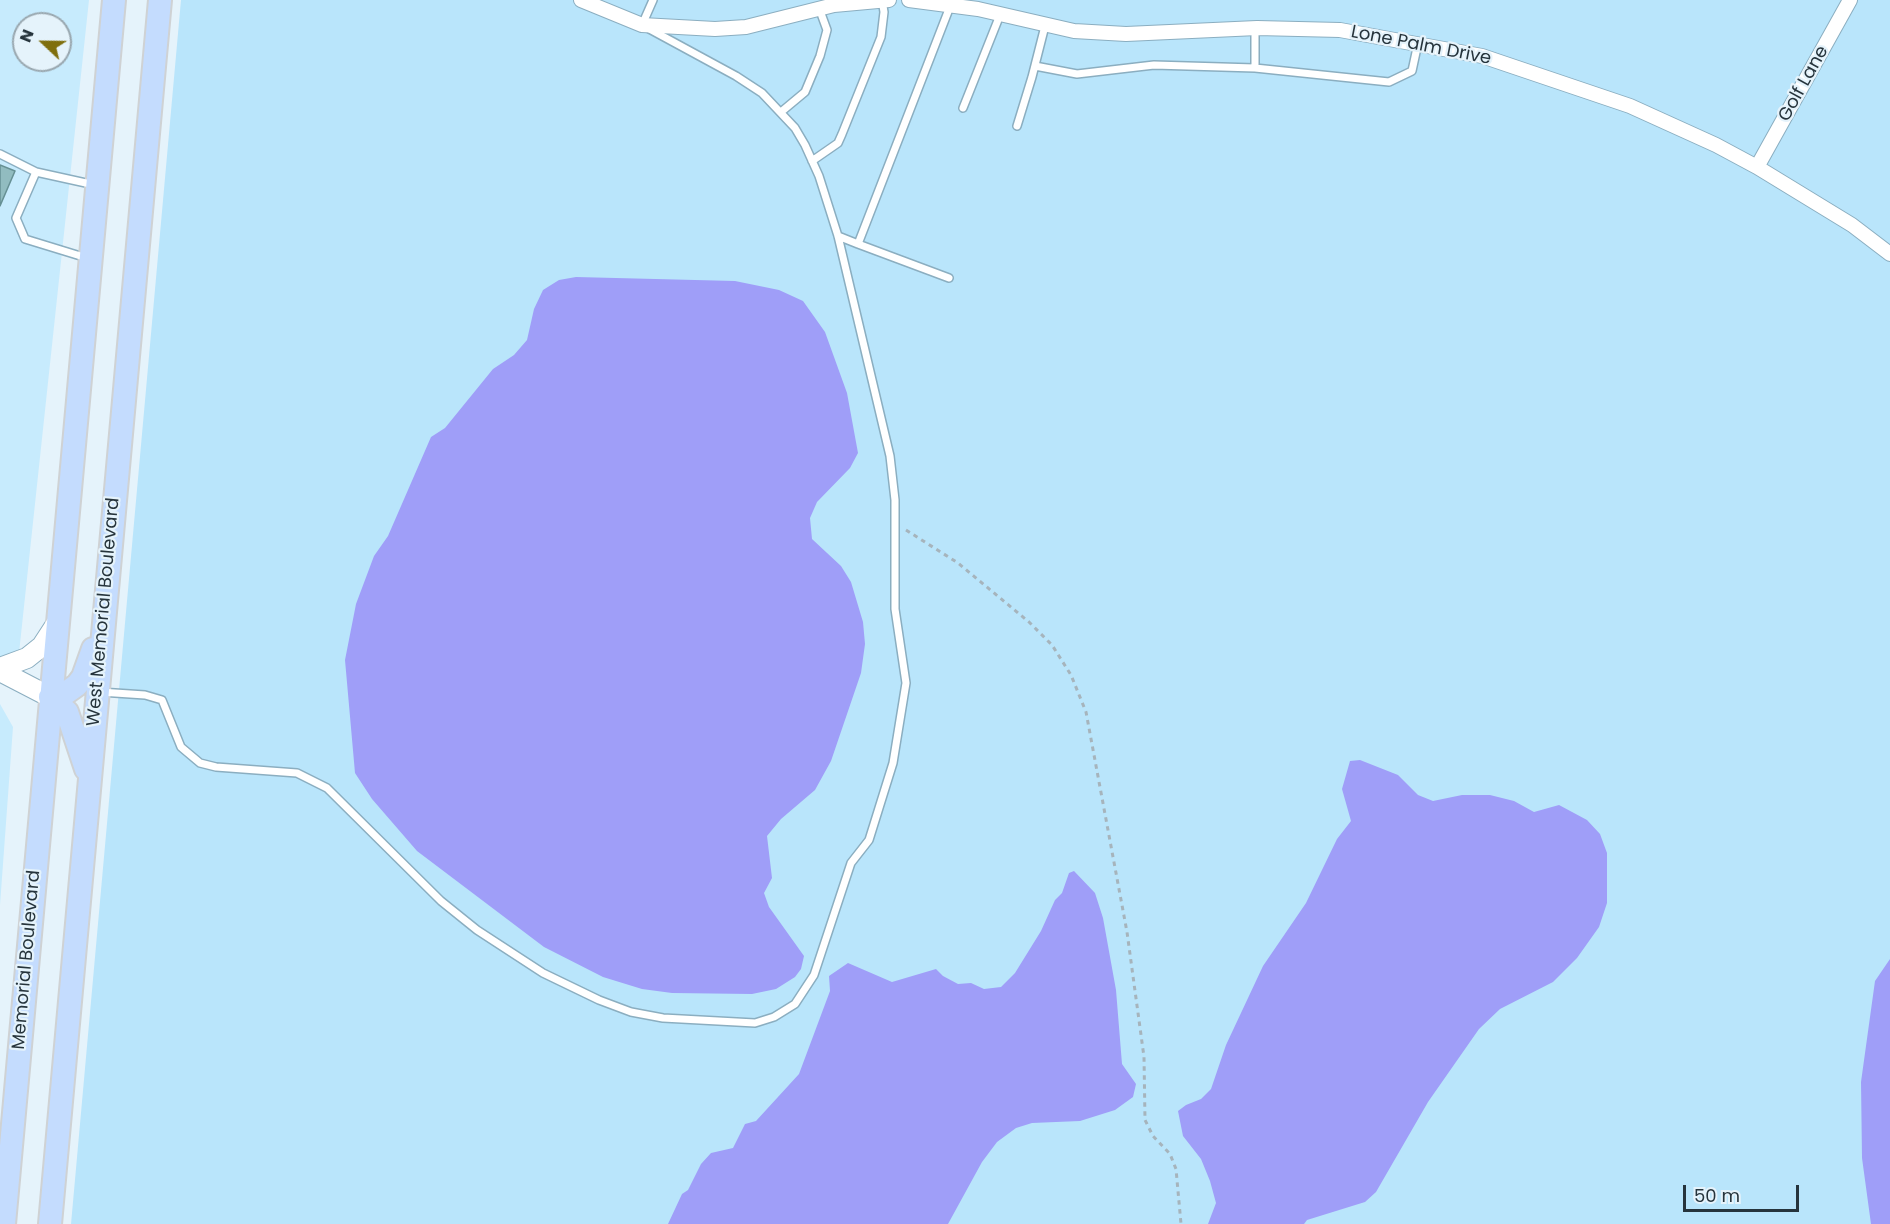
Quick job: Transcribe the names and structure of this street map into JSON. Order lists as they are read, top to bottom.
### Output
{
  "streets": {
    "main road": ["West Memorial Boulevard", "Memorial Boulevard"],
    "street": ["Lone Palm Drive", "Golf Lane"]
  },
  "crossings": [
    ["Lone Palm Drive", "Golf Lane"]
  ],
  "scale_bar": "50 m",
  "north": "left"
}
